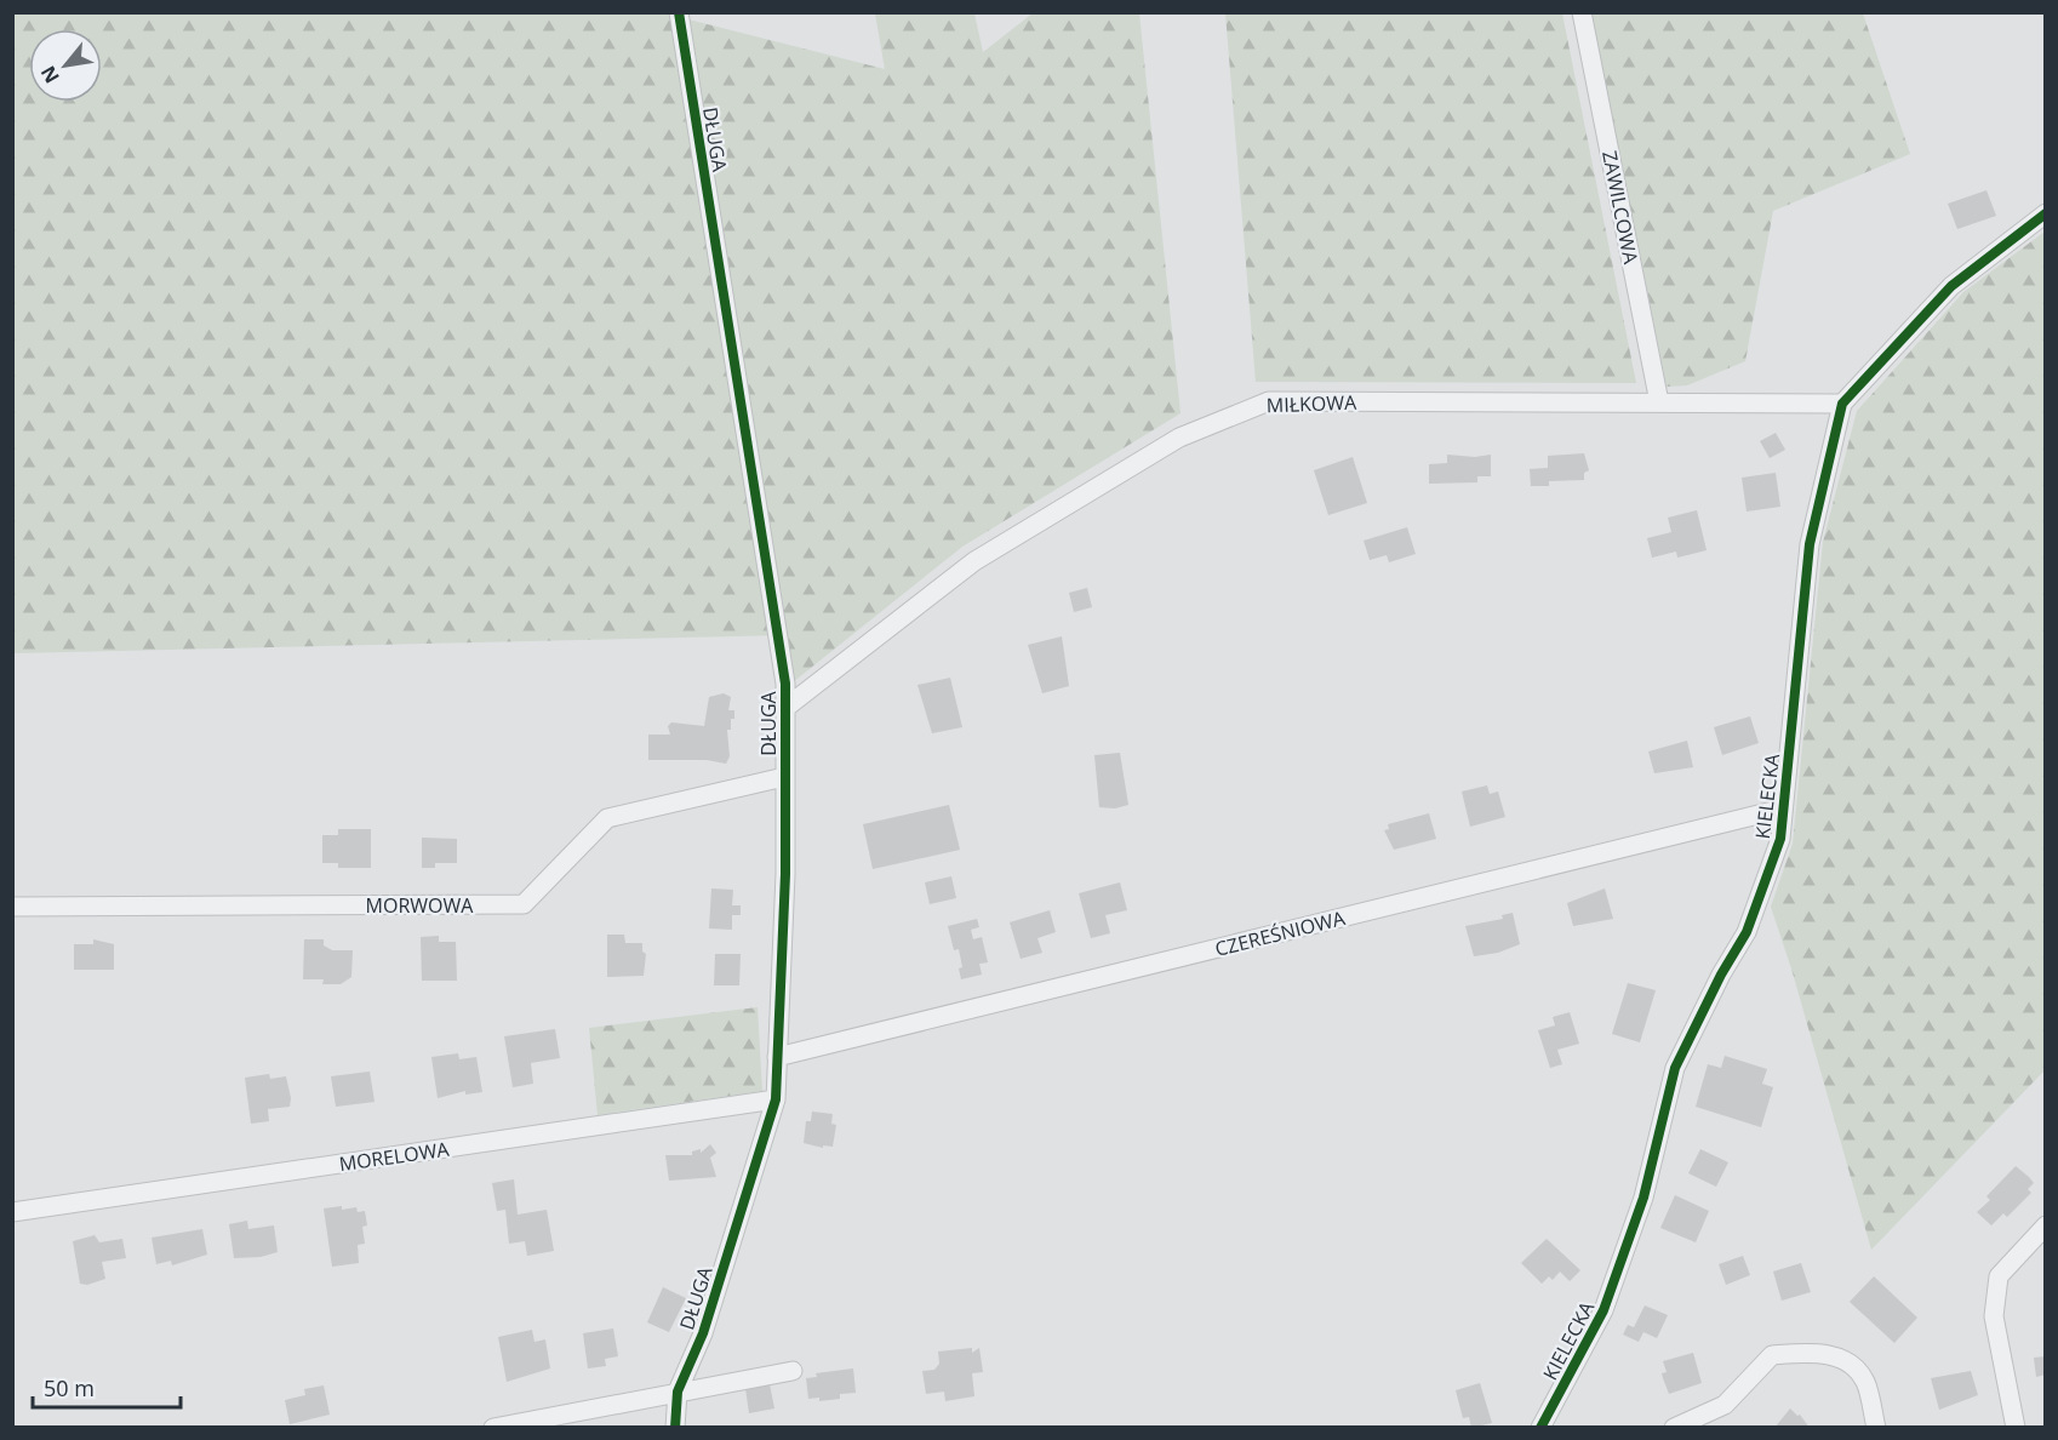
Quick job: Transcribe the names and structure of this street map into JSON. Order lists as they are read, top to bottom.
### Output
{
  "streets": {
    "street": [
      "DŁUGA",
      "ZAWILCOWA",
      "MIŁKOWA",
      "KIELECKA",
      "MORWOWA",
      "CZEREŚNIOWA",
      "MORELOWA"
    ]
  },
  "crossings": [
    ["DŁUGA", "MIŁKOWA"],
    ["DŁUGA", "MORWOWA"],
    ["DŁUGA", "CZEREŚNIOWA"],
    ["DŁUGA", "MORELOWA"],
    ["ZAWILCOWA", "MIŁKOWA"],
    ["MIŁKOWA", "KIELECKA"],
    ["KIELECKA", "CZEREŚNIOWA"]
  ],
  "scale_bar": "50 m",
  "north": "bottom left"
}
